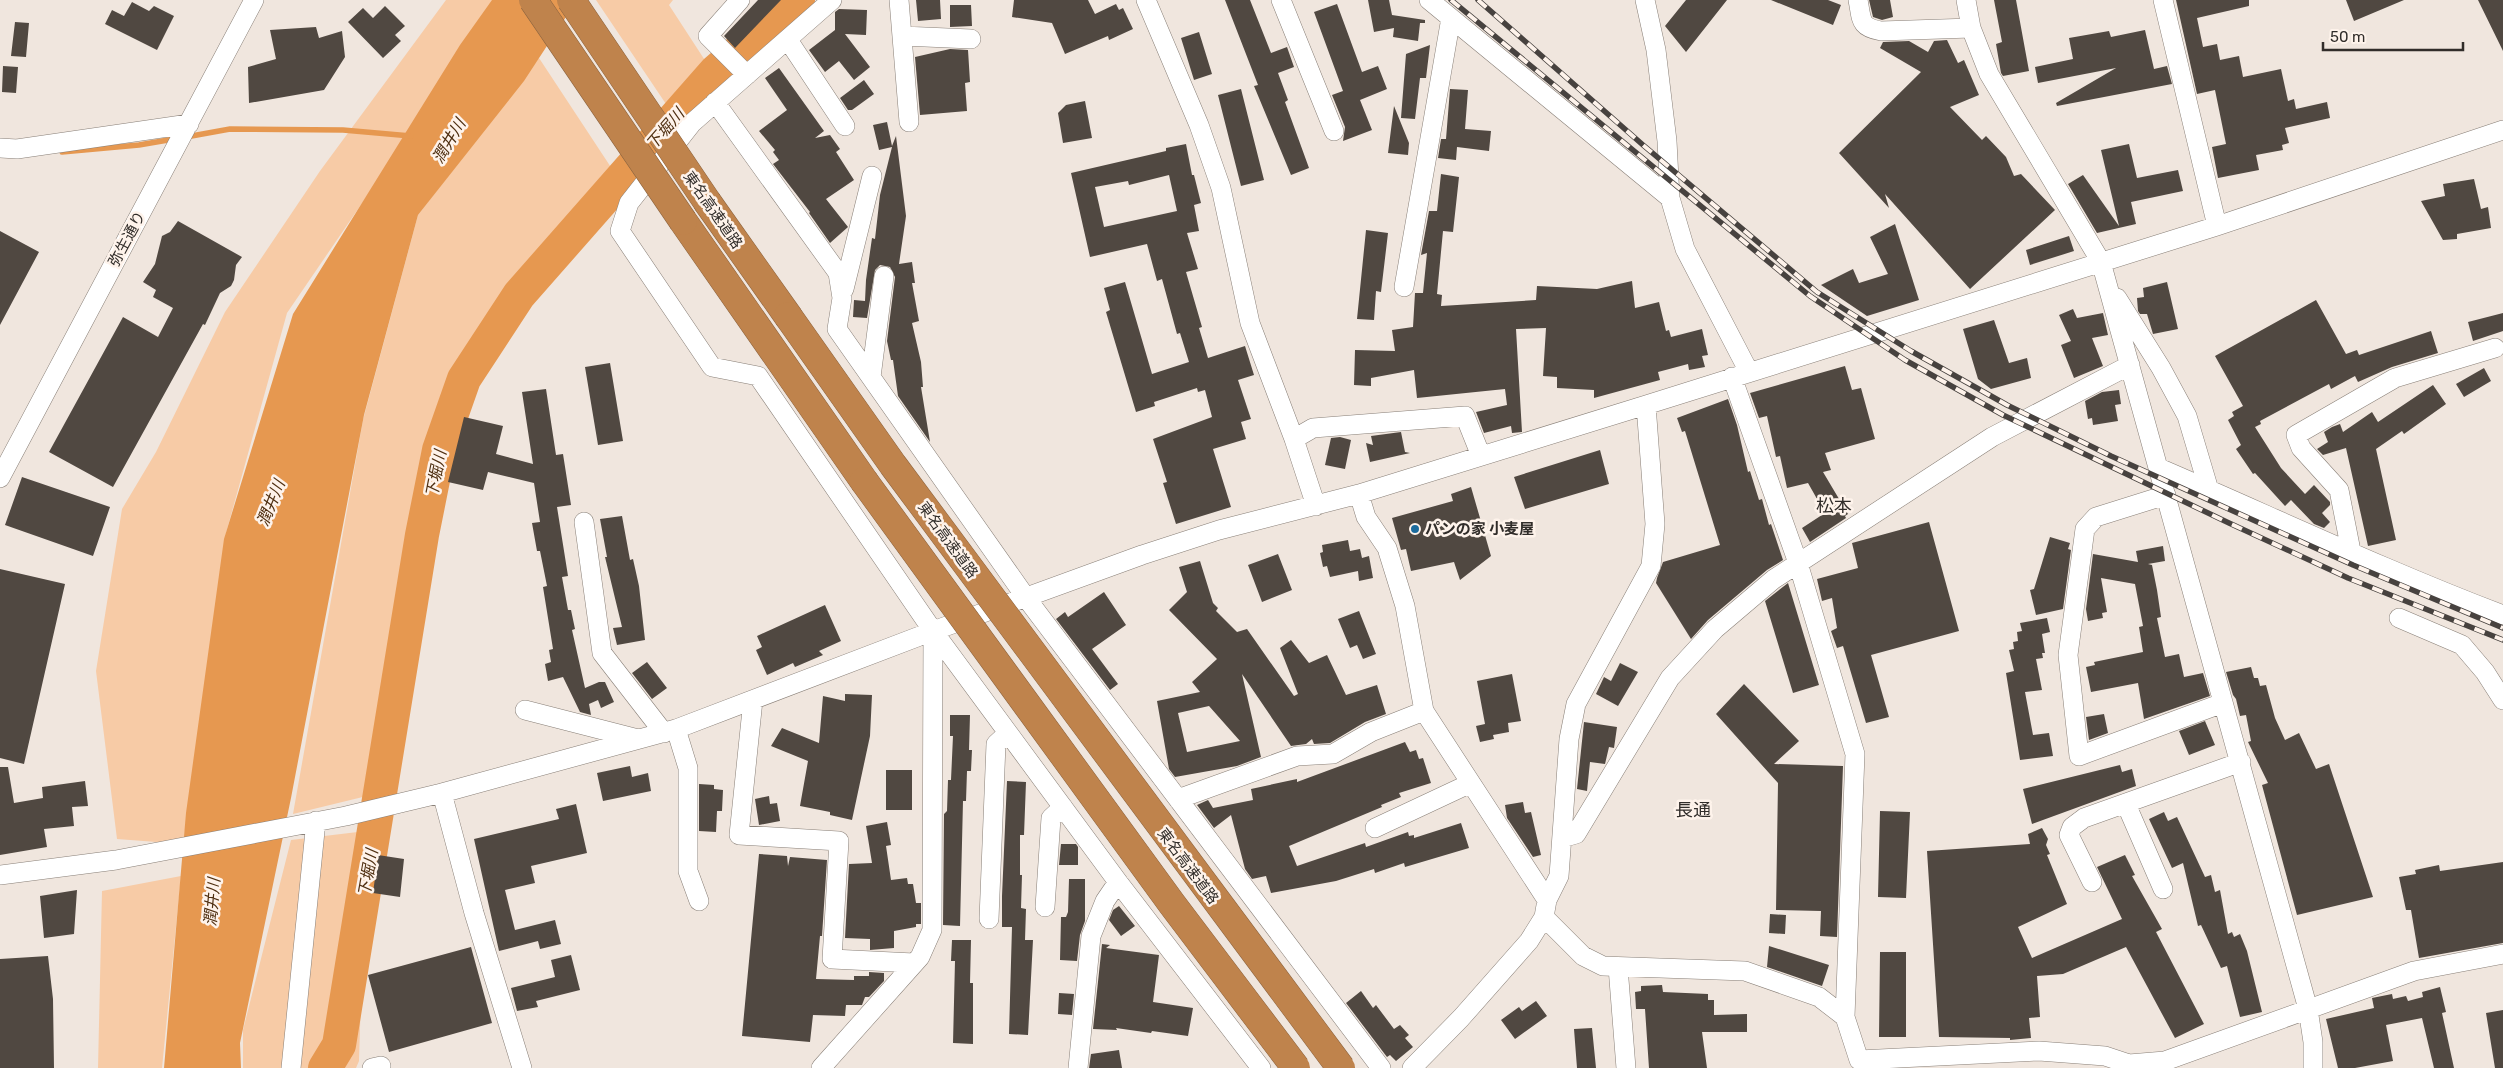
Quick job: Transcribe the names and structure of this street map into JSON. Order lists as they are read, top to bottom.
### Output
{
  "streets": {
    "highway": ["東名高速道路"],
    "street": ["弥生通り"]
  },
  "districts": ["松本", "長通"],
  "water": ["下堀川", "潤井川"],
  "places": ["パンの家 小麦屋"],
  "scale_bar": "50 m"
}
